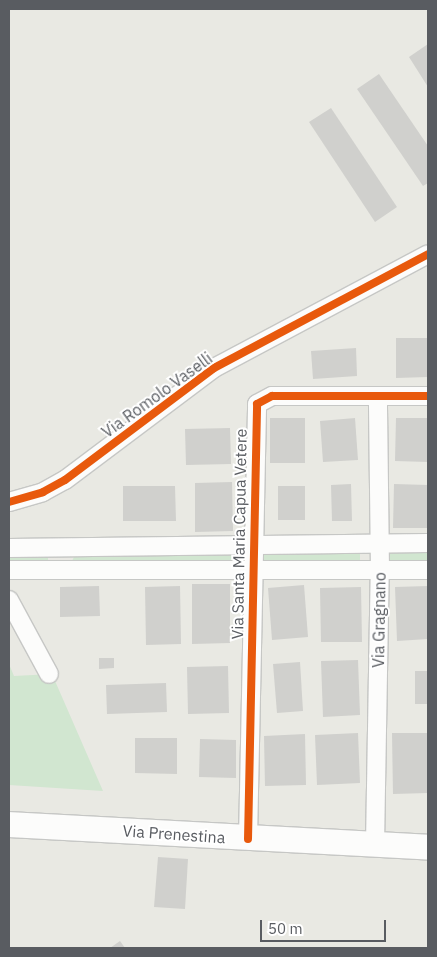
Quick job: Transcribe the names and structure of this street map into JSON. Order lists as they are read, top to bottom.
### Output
{
  "streets": {
    "main road": ["Via Prenestina"],
    "street": ["Via Romolo Vaselli", "Via Santa Maria Capua Vetere", "Via Gragnano"]
  },
  "crossings": [
    ["Via Santa Maria Capua Vetere", "Via Gragnano"],
    ["Via Santa Maria Capua Vetere", "Via Prenestina"],
    ["Via Gragnano", "Via Prenestina"]
  ],
  "scale_bar": "50 m"
}
